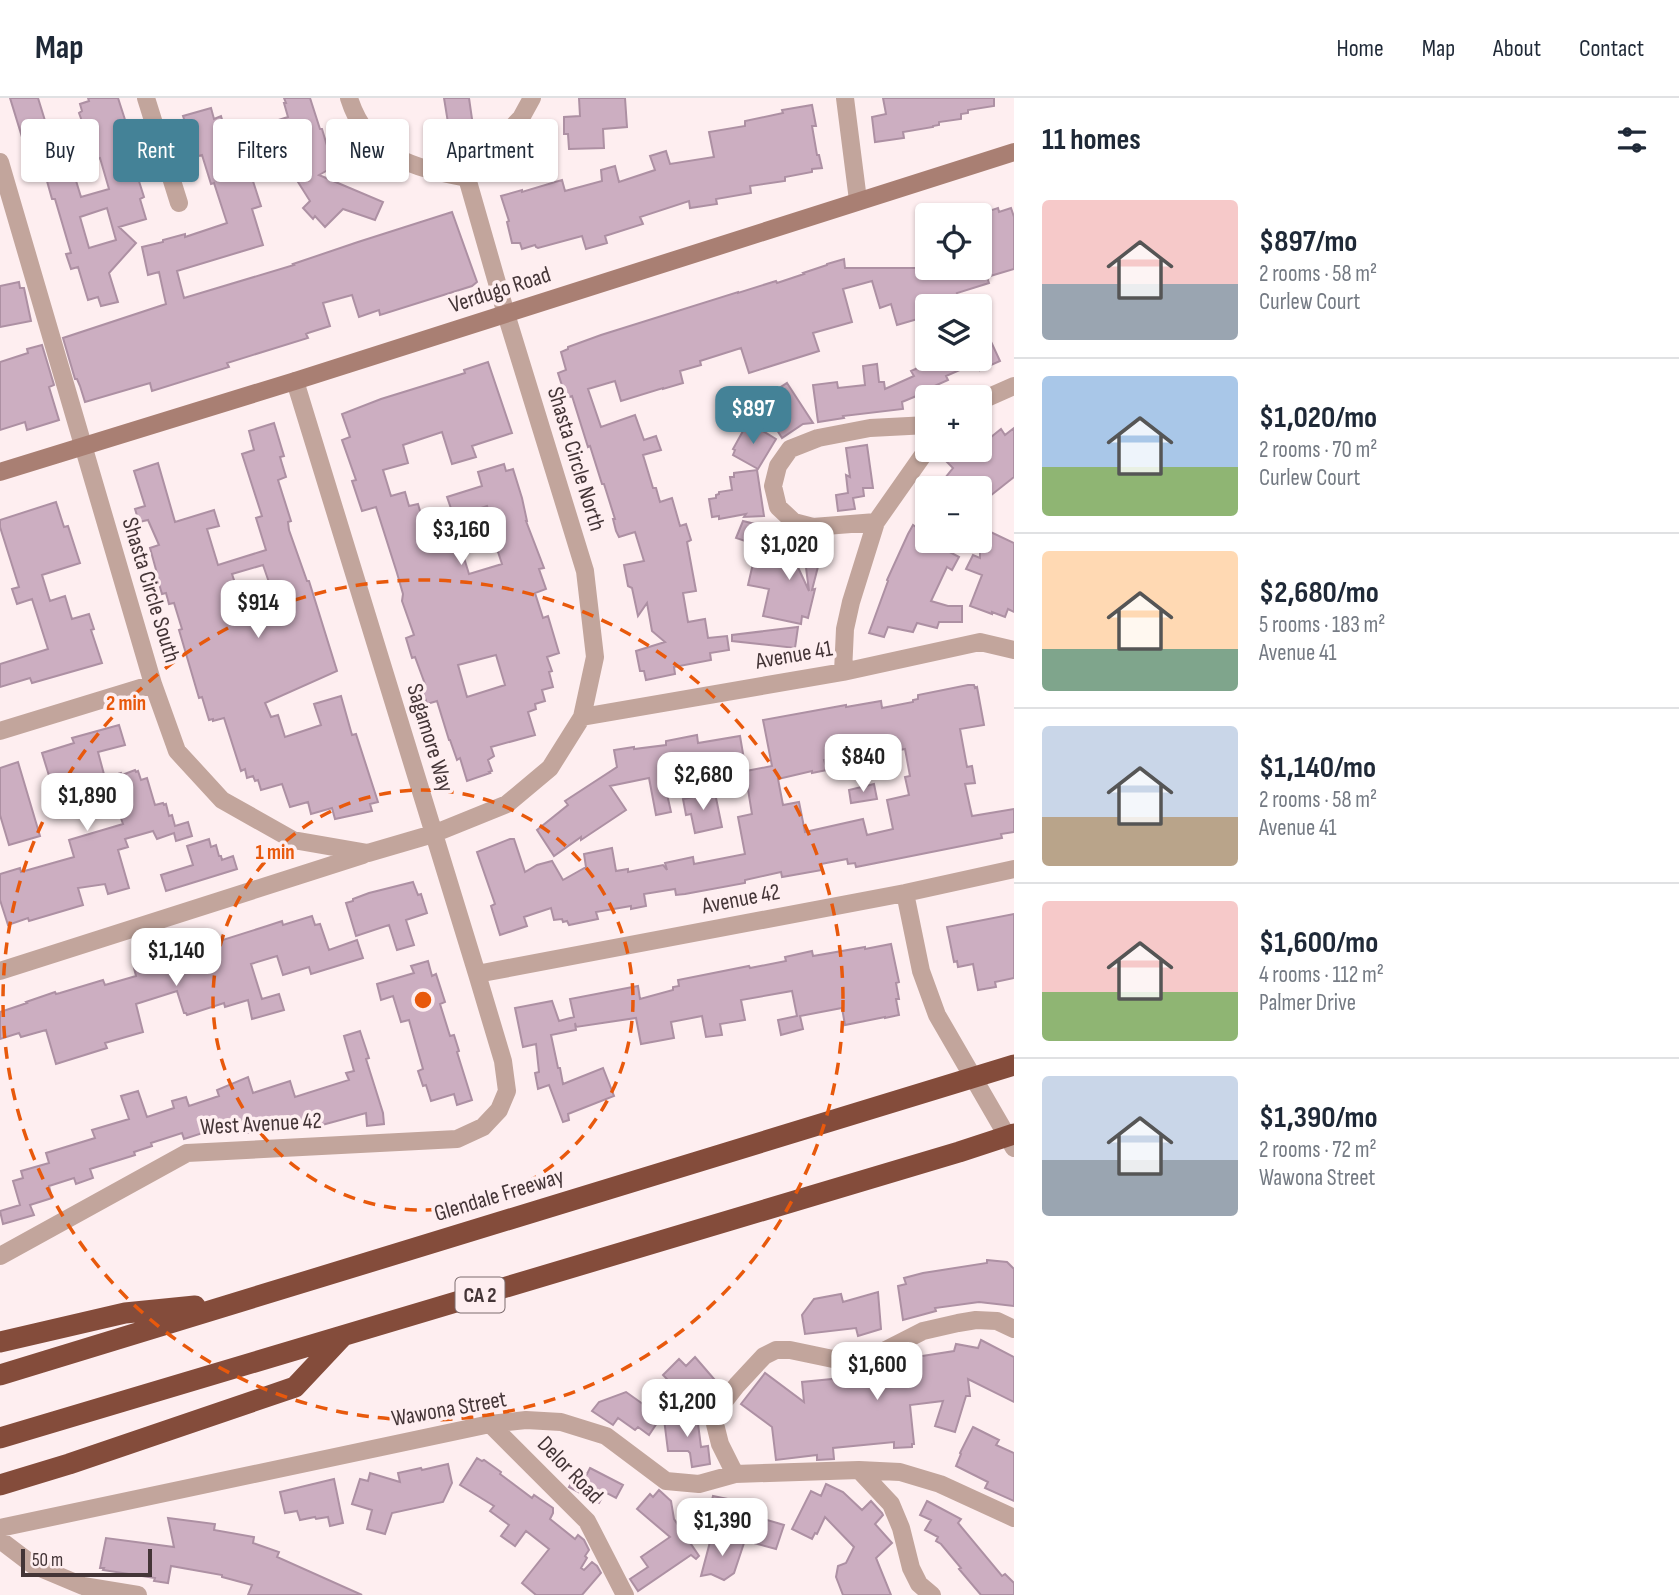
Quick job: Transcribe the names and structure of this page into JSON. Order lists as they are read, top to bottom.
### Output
{
  "streets": {
    "highway": ["Glendale Freeway", "CA 2"],
    "main road": ["Verdugo Road"],
    "street": [
      "Shasta Circle North",
      "Shasta Circle South",
      "Avenue 41",
      "Sagamore Way",
      "Avenue 42",
      "West Avenue 42",
      "Wawona Street",
      "Delor Road"
    ]
  },
  "crossings": [
    ["Verdugo Road", "Shasta Circle North"],
    ["Verdugo Road", "Shasta Circle South"],
    ["Verdugo Road", "Sagamore Way"],
    ["Shasta Circle North", "Shasta Circle South"],
    ["Shasta Circle North", "Avenue 41"],
    ["Shasta Circle North", "Sagamore Way"],
    ["Shasta Circle South", "Sagamore Way"],
    ["Sagamore Way", "Avenue 42"],
    ["Sagamore Way", "West Avenue 42"],
    ["Wawona Street", "Delor Road"]
  ],
  "scale_bar": "50 m",
  "page": {
    "header": "Map",
    "nav": [
      "Home",
      "Map",
      "About",
      "Contact"
    ],
    "heading": "11 homes",
    "chip": [
      "Buy",
      "Rent",
      "Filters",
      "New",
      "Apartment"
    ],
    "list": [
      {
        "name": "$897/mo",
        "note": "2 rooms · 58 m² · Curlew Court"
      },
      {
        "name": "$1,020/mo",
        "note": "2 rooms · 70 m² · Curlew Court"
      },
      {
        "name": "$2,680/mo",
        "note": "5 rooms · 183 m² · Avenue 41"
      },
      {
        "name": "$1,140/mo",
        "note": "2 rooms · 58 m² · Avenue 41"
      },
      {
        "name": "$1,600/mo",
        "note": "4 rooms · 112 m² · Palmer Drive"
      },
      {
        "name": "$1,390/mo",
        "note": "2 rooms · 72 m² · Wawona Street"
      }
    ],
    "map_buttons": ["+", "−"],
    "price": [
      "$897",
      "$3,160",
      "$1,020",
      "$914",
      "$840",
      "$2,680",
      "$1,890",
      "$1,140",
      "$1,600",
      "$1,200",
      "$1,390"
    ],
    "scale": "50 m"
  },
  "rings": ["2 min", "1 min"]
}
